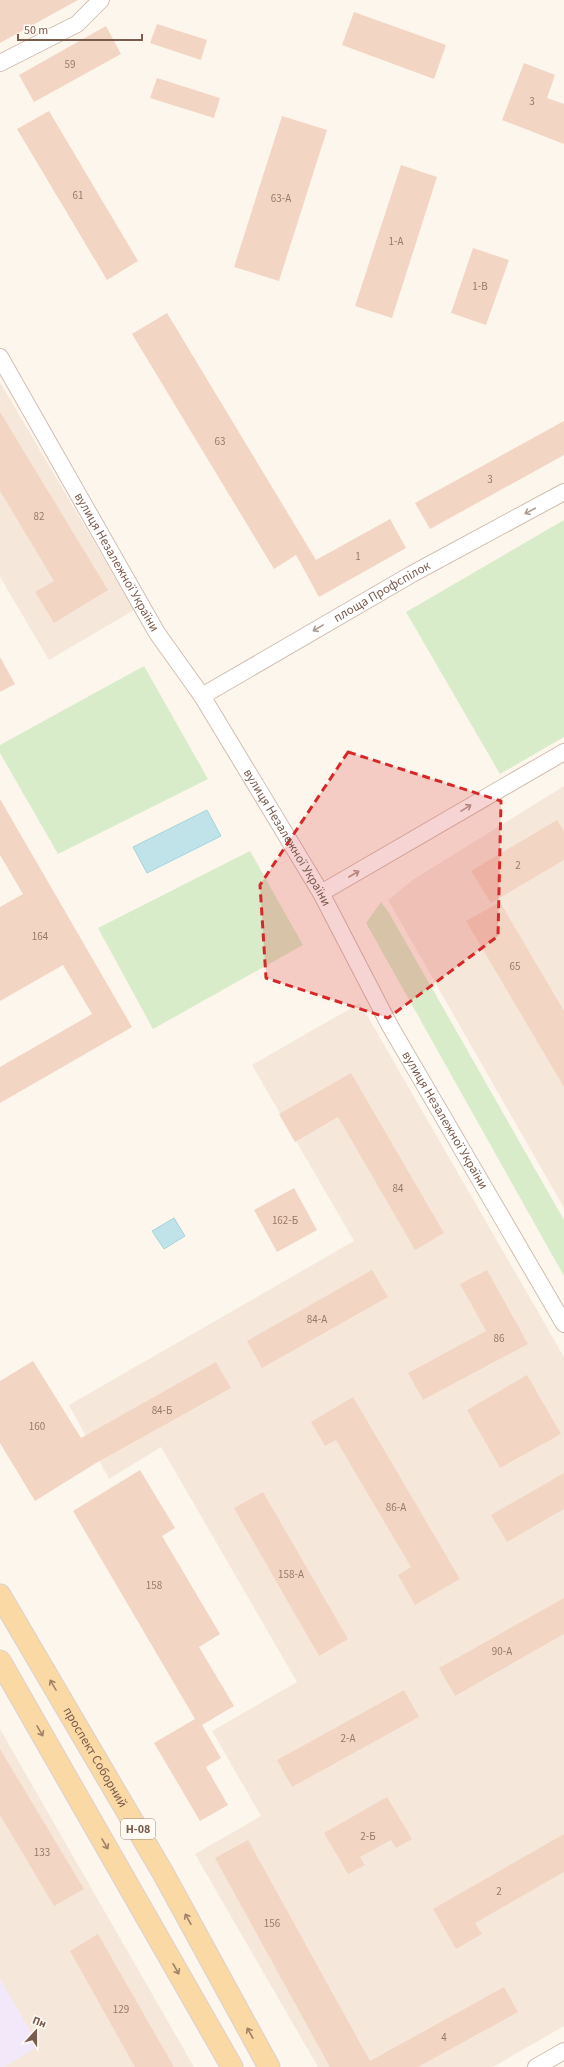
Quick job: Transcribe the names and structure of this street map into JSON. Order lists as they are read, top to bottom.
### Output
{
  "streets": {
    "main road": ["проспект Соборний", "Н-08"],
    "street": ["вулиця Незалежної України", "площа Профспілок"]
  },
  "crossings": [
    ["вулиця Незалежної України", "площа Профспілок"]
  ],
  "one_way": ["площа Профспілок"],
  "house_numbers": [
    "59",
    "3",
    "61",
    "63-А",
    "1-А",
    "1-В",
    "63",
    "3",
    "82",
    "1",
    "2",
    "164",
    "65",
    "84",
    "162-Б",
    "84-А",
    "86",
    "84-Б",
    "160",
    "86-А",
    "158-А",
    "158",
    "90-А",
    "2-А",
    "2-Б",
    "133",
    "2",
    "156",
    "129",
    "4"
  ],
  "scale_bar": "50 m",
  "north": "top"
}
